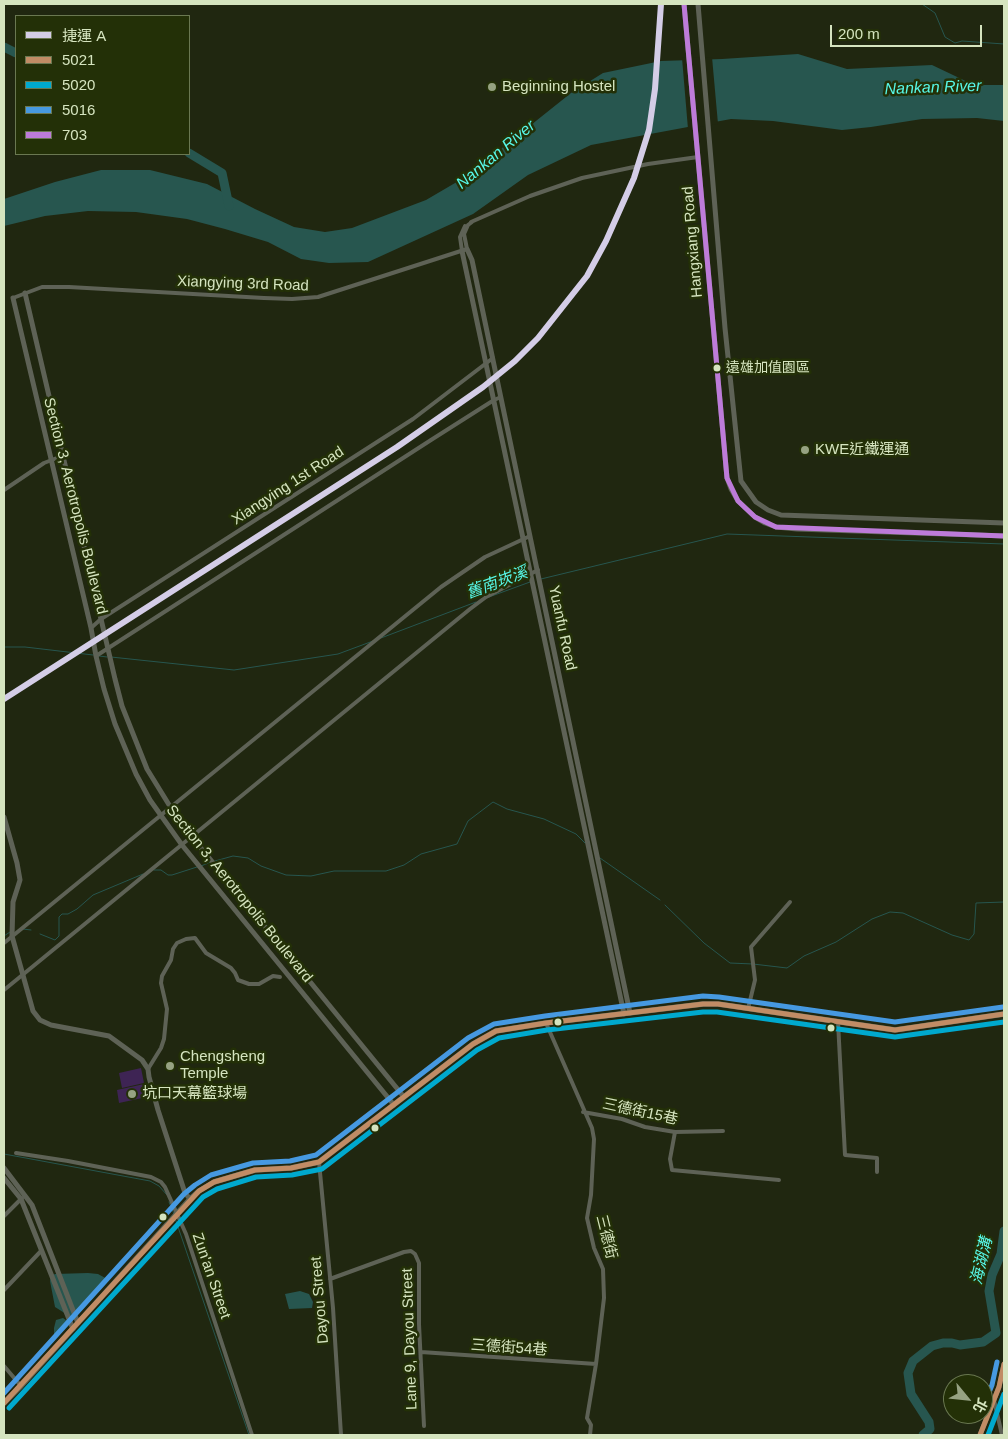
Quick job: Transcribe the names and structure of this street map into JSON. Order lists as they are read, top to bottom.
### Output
{
  "streets": {
    "street": [
      "Hangxiang Road",
      "Xiangying 3rd Road",
      "Xiangying 1st Road",
      "Section 3, Aerotropolis Boulevard",
      "Yuanfu Road",
      "三德街15巷",
      "三德街",
      "Zun'an Street",
      "Dayou Street",
      "Lane 9, Dayou Street",
      "三德街54巷"
    ]
  },
  "crossings": [
    ["Xiangying 3rd Road", "Section 3, Aerotropolis Boulevard"],
    ["Xiangying 3rd Road", "Yuanfu Road"],
    ["Xiangying 1st Road", "Section 3, Aerotropolis Boulevard"],
    ["Xiangying 1st Road", "Yuanfu Road"],
    ["三德街15巷", "三德街"],
    ["三德街", "三德街54巷"],
    ["Dayou Street", "Lane 9, Dayou Street"],
    ["Lane 9, Dayou Street", "三德街54巷"]
  ],
  "water": ["Nankan River", "舊南崁溪", "海湖溝"],
  "places": [
    "Beginning Hostel",
    "遠雄加值園區",
    "KWE近鐵運通",
    "Chengsheng Temple",
    "坑口天幕籃球場"
  ],
  "lines": [
    "metro line A",
    "transit line 703",
    "transit line 5016",
    "transit line 5021",
    "transit line 5020"
  ],
  "legend": [
    "捷運 A",
    "5021",
    "5020",
    "5016",
    "703"
  ],
  "scale_bar": "200 m",
  "north": "bottom right"
}
